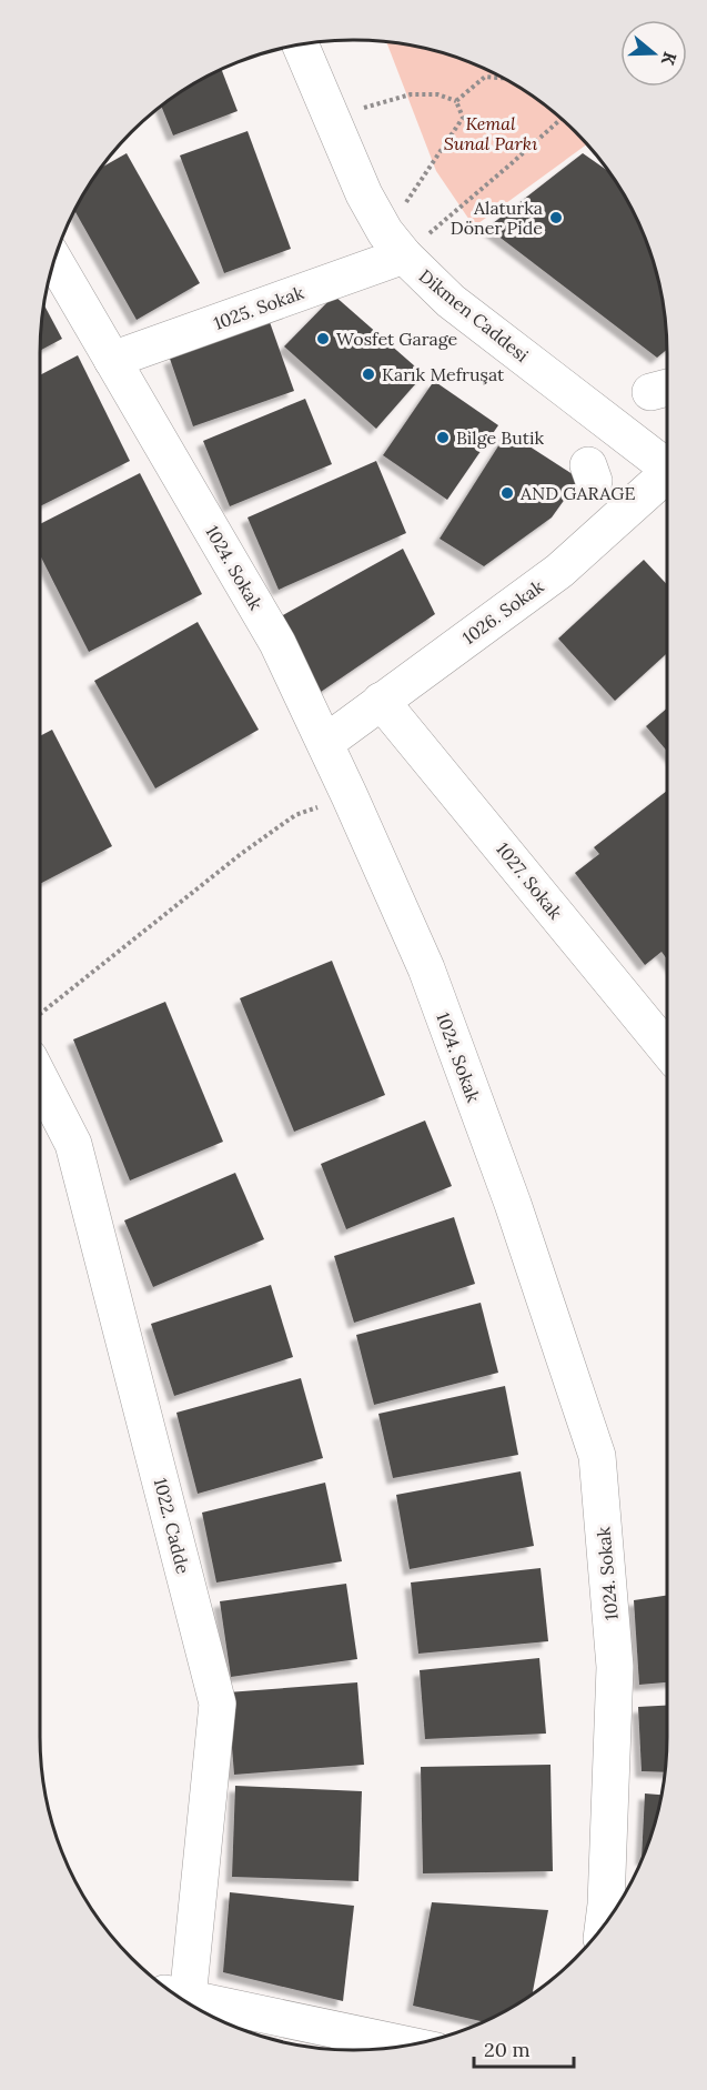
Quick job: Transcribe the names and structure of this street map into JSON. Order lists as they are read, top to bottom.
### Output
{
  "streets": {
    "street": [
      "1025. Sokak",
      "Dikmen Caddesi",
      "1024. Sokak",
      "1026. Sokak",
      "1027. Sokak",
      "1022. Cadde"
    ]
  },
  "crossings": [
    ["1025. Sokak", "Dikmen Caddesi"],
    ["1025. Sokak", "1024. Sokak"],
    ["1024. Sokak", "1026. Sokak"],
    ["1026. Sokak", "1027. Sokak"]
  ],
  "parks": ["Kemal Sunal Parkı"],
  "places": [
    "Alaturka Döner Pide",
    "Wosfet Garage",
    "Karık Mefruşat",
    "Bilge Butik",
    "AND GARAGE"
  ],
  "scale_bar": "20 m",
  "north": "right"
}
